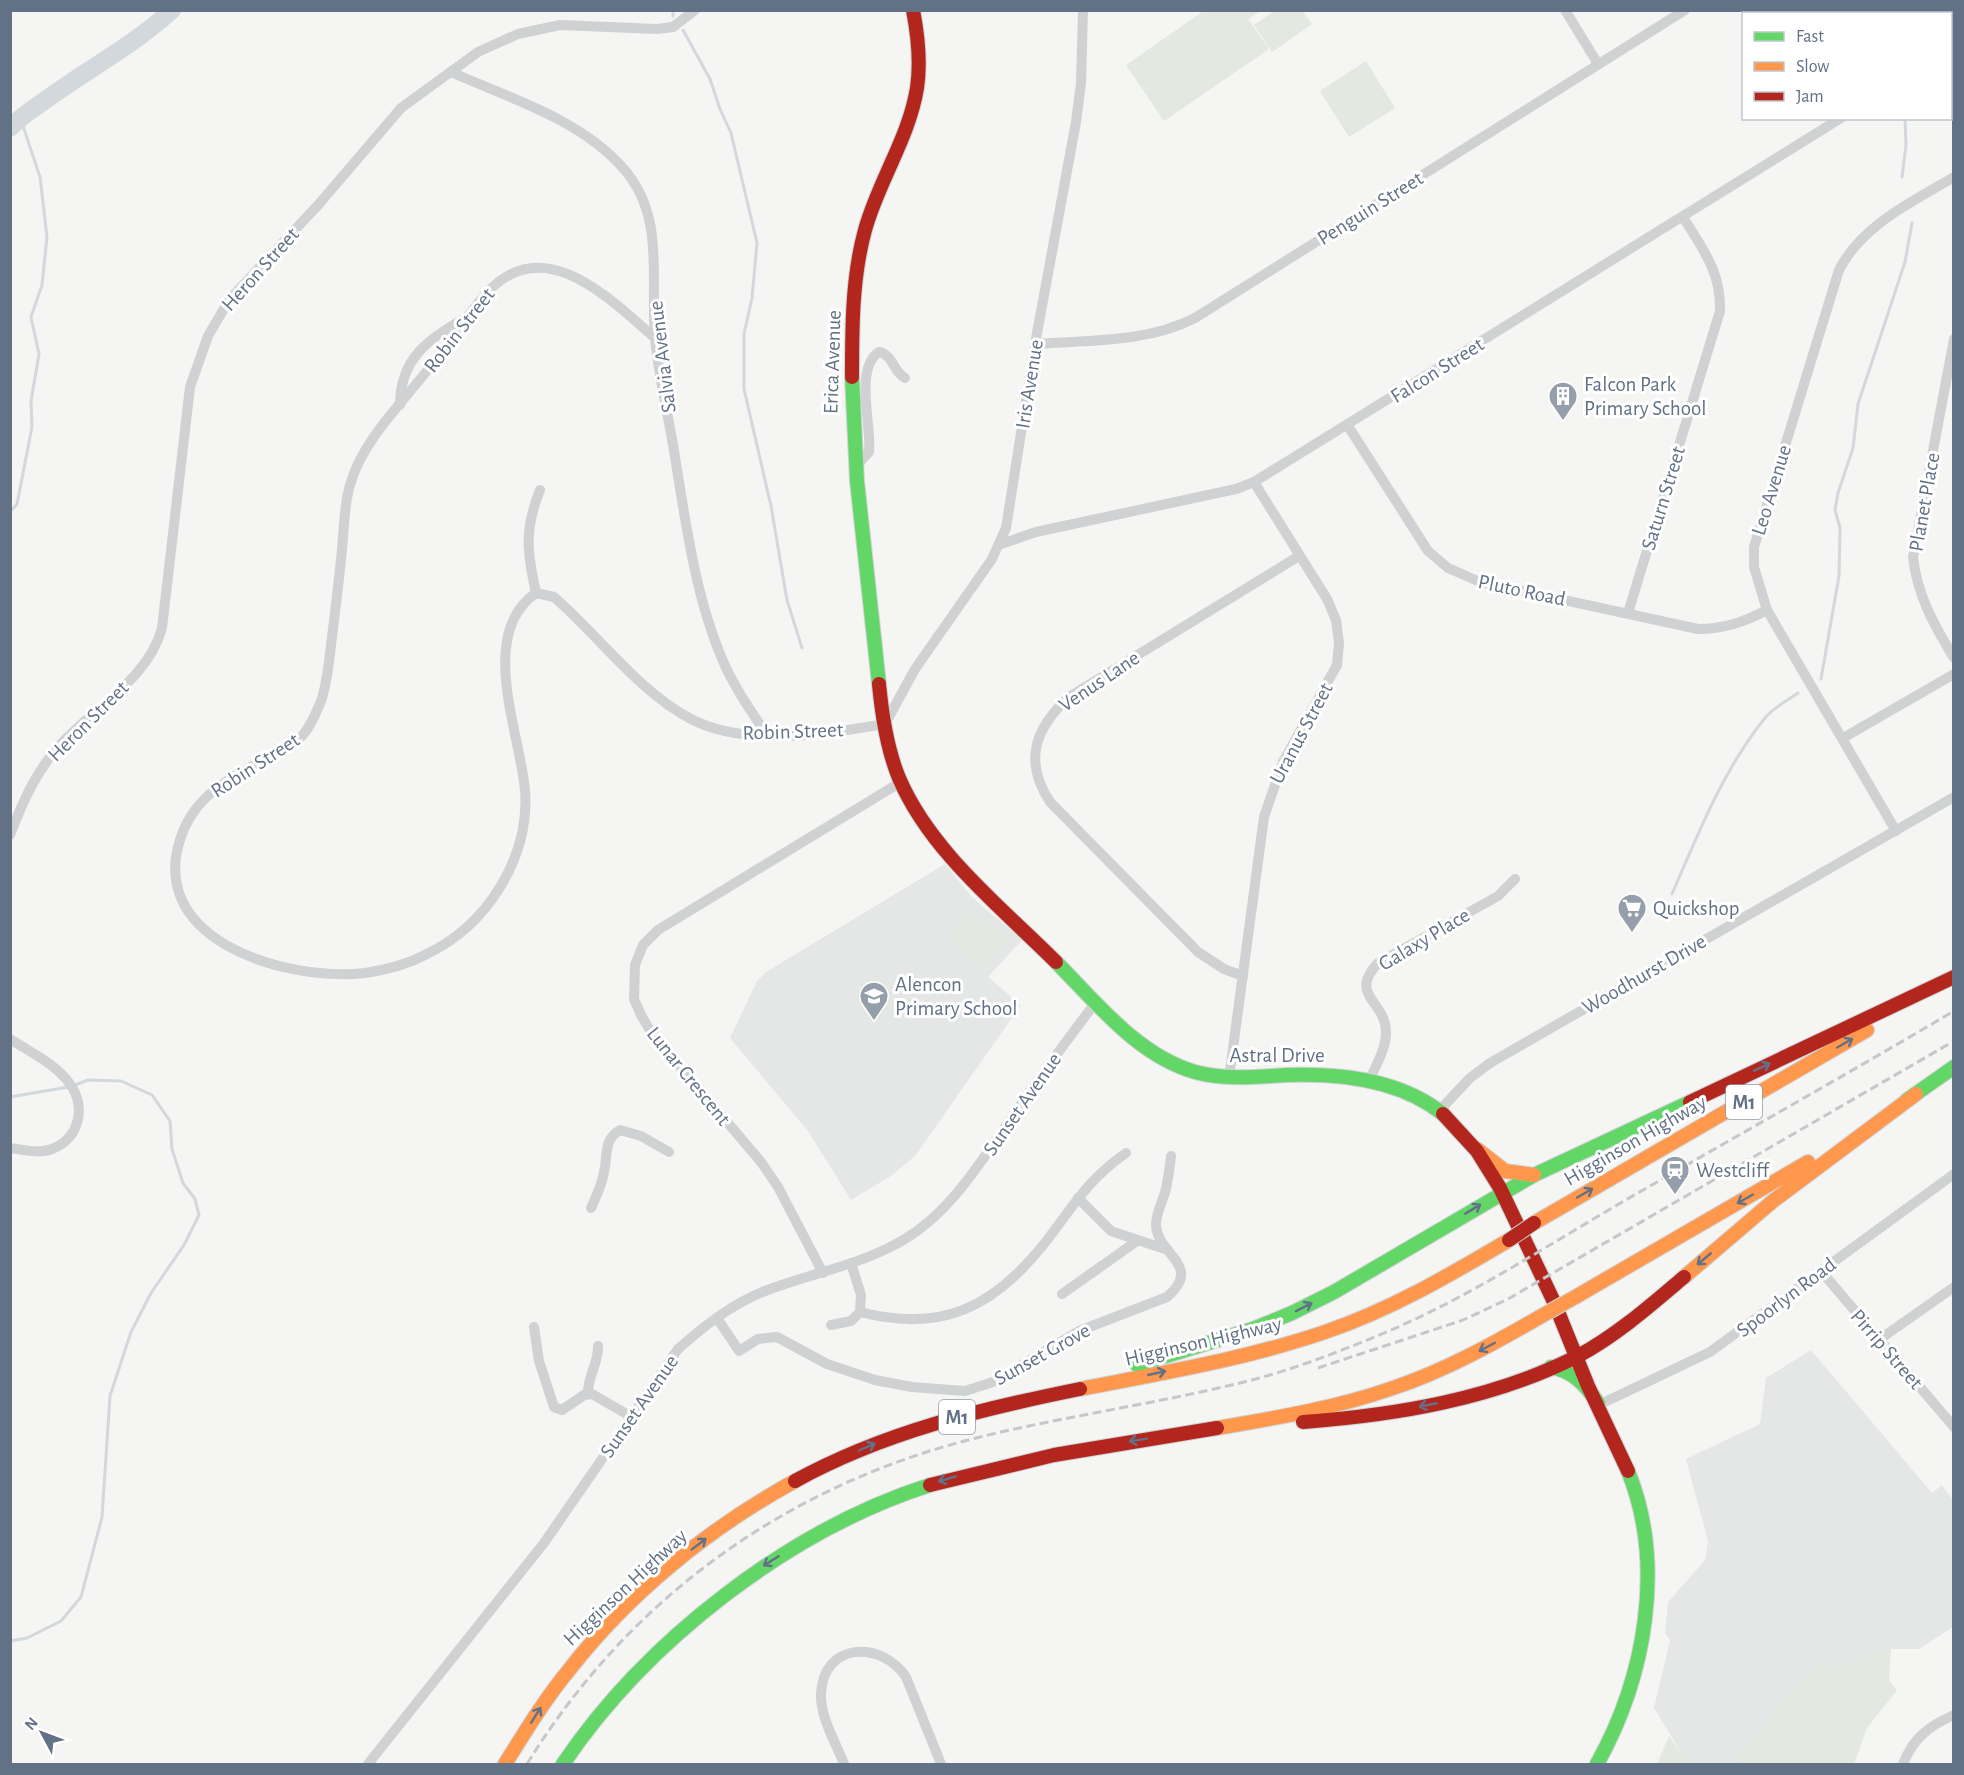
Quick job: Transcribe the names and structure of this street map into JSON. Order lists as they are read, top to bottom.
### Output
{
  "streets": {
    "main road": [
      "Erica Avenue",
      "Astral Drive",
      "M1",
      "Higginson Highway"
    ],
    "street": [
      "Penguin Street",
      "Heron Street",
      "Robin Street",
      "Salvia Avenue",
      "Falcon Street",
      "Iris Avenue",
      "Leo Avenue",
      "Saturn Street",
      "Planet Place",
      "Pluto Road",
      "Venus Lane",
      "Uranus Street",
      "Galaxy Place",
      "Woodhurst Drive",
      "Lunar Crescent",
      "Sunset Avenue",
      "Spoorlyn Road",
      "Pirrip Street",
      "Sunset Grove"
    ]
  },
  "crossings": [
    ["Penguin Street", "Iris Avenue"],
    ["Heron Street", "Salvia Avenue"],
    ["Robin Street", "Salvia Avenue"],
    ["Robin Street", "Erica Avenue"],
    ["Robin Street", "Iris Avenue"],
    ["Robin Street", "Astral Drive"],
    ["Erica Avenue", "Iris Avenue"],
    ["Erica Avenue", "Astral Drive"],
    ["Falcon Street", "Iris Avenue"],
    ["Falcon Street", "Saturn Street"],
    ["Falcon Street", "Pluto Road"],
    ["Falcon Street", "Uranus Street"],
    ["Iris Avenue", "Astral Drive"],
    ["Leo Avenue", "Pluto Road"],
    ["Leo Avenue", "Woodhurst Drive"],
    ["Saturn Street", "Pluto Road"],
    ["Venus Lane", "Uranus Street"],
    ["Uranus Street", "Astral Drive"],
    ["Galaxy Place", "Astral Drive"],
    ["Woodhurst Drive", "Astral Drive"],
    ["Astral Drive", "Lunar Crescent"],
    ["Astral Drive", "Sunset Avenue"],
    ["Astral Drive", "Spoorlyn Road"],
    ["Lunar Crescent", "Sunset Avenue"],
    ["Sunset Avenue", "Sunset Grove"],
    ["Spoorlyn Road", "Pirrip Street"]
  ],
  "places": {
    "building": ["Falcon Park Primary School"],
    "supermarket": ["Quickshop"],
    "school or university": ["Alencon Primary School"],
    "station": ["Westcliff"]
  },
  "legend": ["Fast", "Slow", "Jam"],
  "north": "top left"
}
